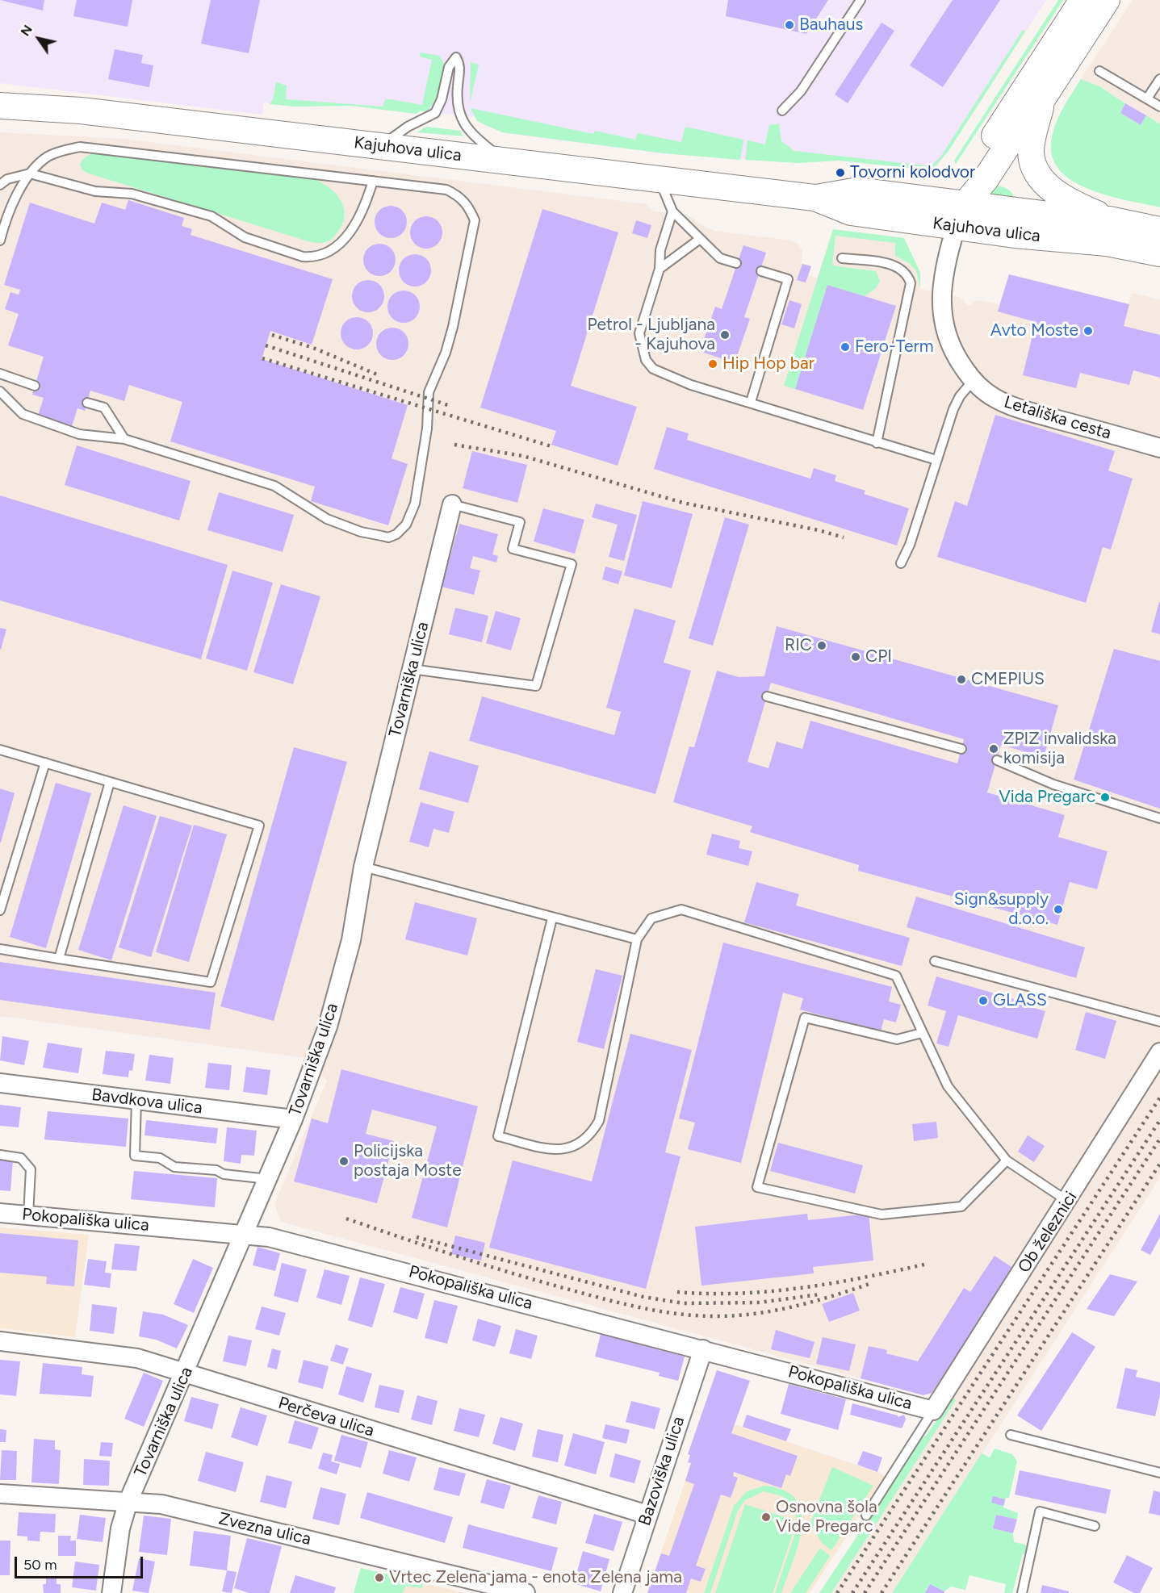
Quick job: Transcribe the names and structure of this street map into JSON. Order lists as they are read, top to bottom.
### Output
{
  "streets": {
    "main road": ["Kajuhova ulica", "Letališka cesta"],
    "street": [
      "Tovarniška ulica",
      "Bavdkova ulica",
      "Pokopališka ulica",
      "Ob železnici",
      "Perčeva ulica",
      "Bazoviška ulica",
      "Zvezna ulica"
    ]
  },
  "crossings": [
    ["Kajuhova ulica", "Letališka cesta"],
    ["Tovarniška ulica", "Bavdkova ulica"],
    ["Tovarniška ulica", "Pokopališka ulica"],
    ["Tovarniška ulica", "Perčeva ulica"],
    ["Tovarniška ulica", "Zvezna ulica"],
    ["Pokopališka ulica", "Ob železnici"],
    ["Pokopališka ulica", "Bazoviška ulica"],
    ["Perčeva ulica", "Bazoviška ulica"]
  ],
  "places": [
    "Bauhaus",
    "Tovorni kolodvor",
    "Avto Moste",
    "Petrol - Ljubljana - Kajuhova",
    "Fero-Term",
    "Hip Hop bar",
    "RIC",
    "CPI",
    "CMEPIUS",
    "ZPIZ invalidska komisija",
    "Vida Pregarc",
    "Sign&supply d.o.o.",
    "GLASS",
    "Policijska postaja Moste",
    "Osnovna šola Vide Pregarc",
    "Vrtec Zelena jama - enota Zelena jama"
  ],
  "scale_bar": "50 m",
  "north": "top left"
}
